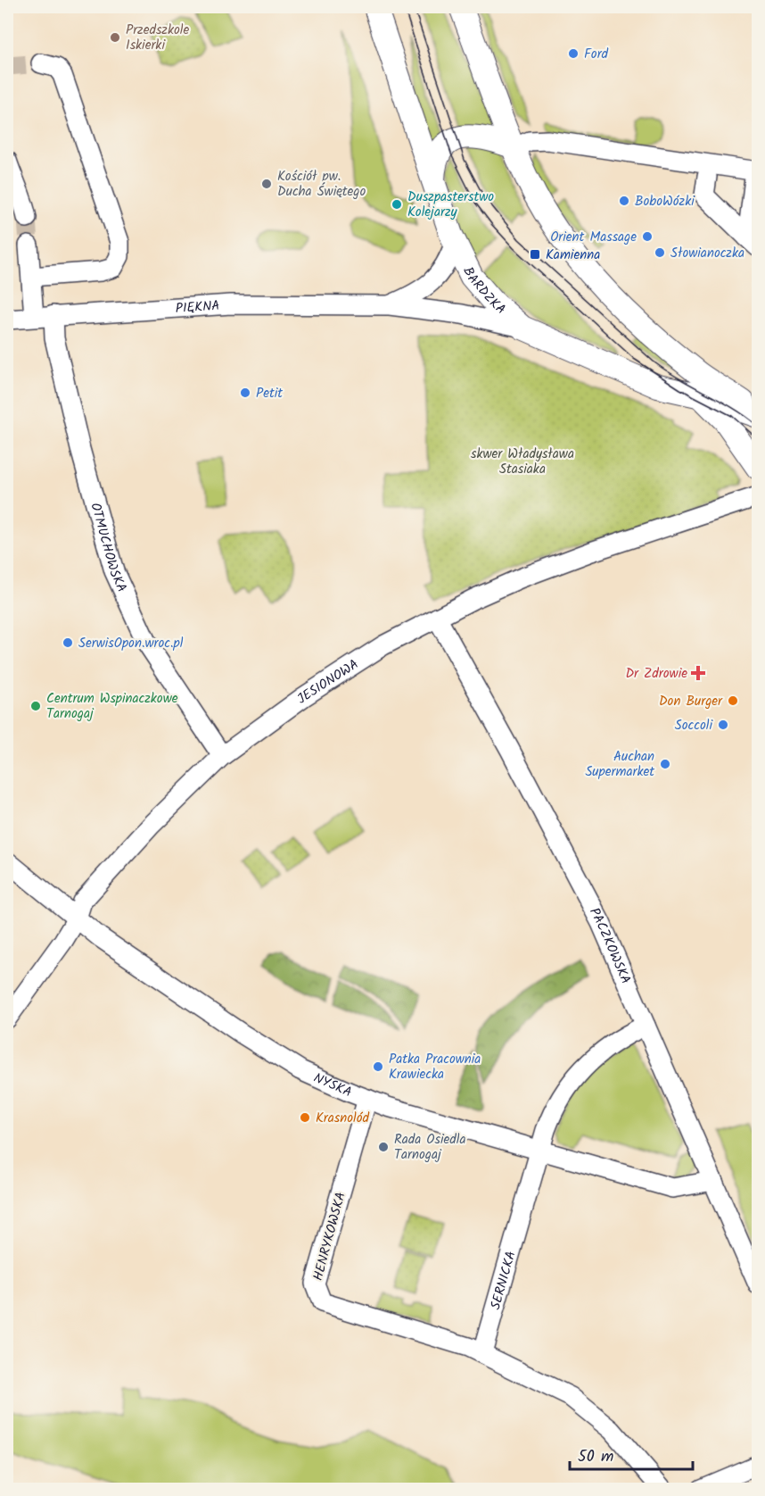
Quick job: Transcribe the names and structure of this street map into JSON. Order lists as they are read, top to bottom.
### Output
{
  "streets": {
    "street": [
      "BARDZKA",
      "PIĘKNA",
      "OTMUCHOWSKA",
      "JESIONOWA",
      "PACZKOWSKA",
      "NYSKA",
      "HENRYKOWSKA",
      "SERNICKA"
    ]
  },
  "crossings": [
    ["BARDZKA", "PIĘKNA"],
    ["PIĘKNA", "OTMUCHOWSKA"],
    ["OTMUCHOWSKA", "JESIONOWA"],
    ["JESIONOWA", "PACZKOWSKA"],
    ["JESIONOWA", "NYSKA"],
    ["PACZKOWSKA", "NYSKA"],
    ["PACZKOWSKA", "SERNICKA"],
    ["NYSKA", "HENRYKOWSKA"],
    ["NYSKA", "SERNICKA"],
    ["HENRYKOWSKA", "SERNICKA"]
  ],
  "parks": ["skwer Władysława Stasiaka"],
  "places": {
    "other": [
      "Przedszkole Iskierki",
      "Ford",
      "Kościół pw. Ducha Świętego",
      "BoboWózki",
      "Duszpasterstwo Kolejarzy",
      "Orient Massage",
      "Słowianoczka",
      "Petit",
      "SerwisOpon.wroc.pl",
      "Don Burger",
      "Centrum Wspinaczkowe Tarnogaj",
      "Soccoli",
      "Auchan Supermarket",
      "Patka Pracownia Krawiecka",
      "Krasnolód",
      "Rada Osiedla Tarnogaj"
    ],
    "transit": ["Kamienna"],
    "health": ["Dr Zdrowie"]
  },
  "scale_bar": "50 m"
}
